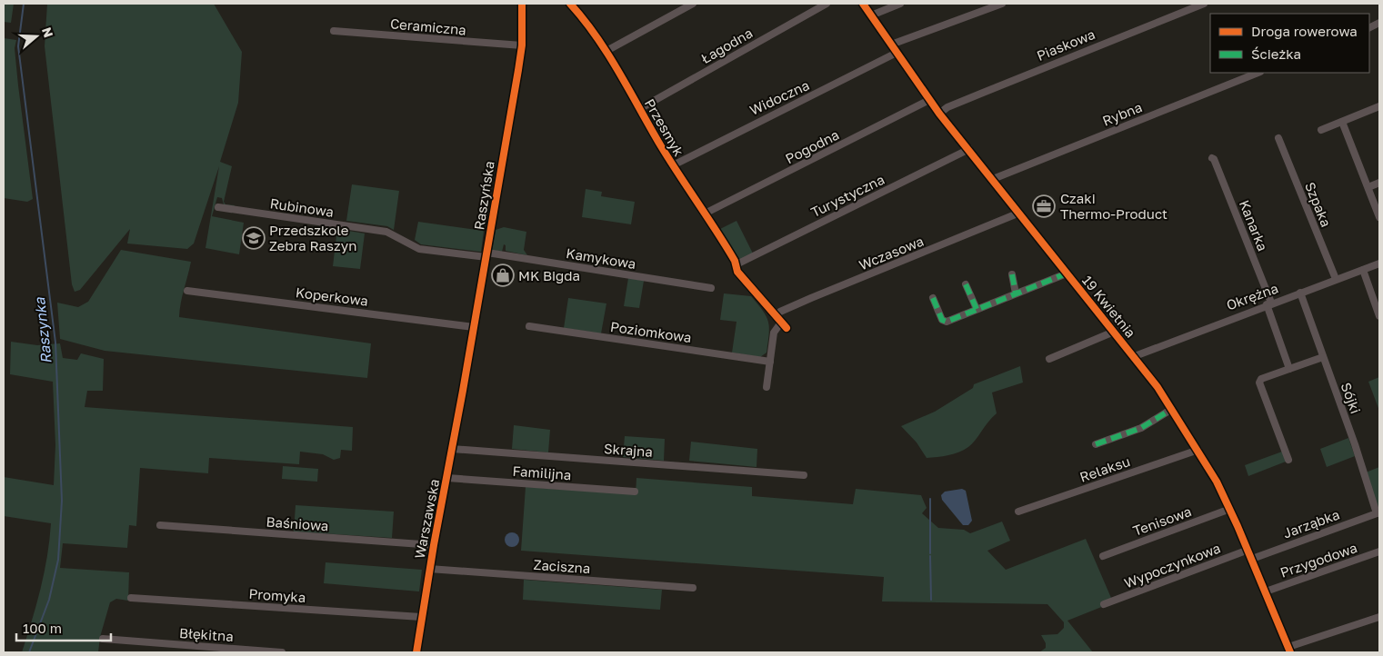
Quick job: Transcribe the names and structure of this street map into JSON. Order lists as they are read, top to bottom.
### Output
{
  "streets": {
    "street": [
      "Ceramiczna",
      "Piaskowa",
      "Łagodna",
      "Widoczna",
      "Rybna",
      "Przesmyk",
      "Pogodna",
      "Raszyńska",
      "Turystyczna",
      "Szpaka",
      "Rubinowa",
      "Kanarka",
      "Wczasowa",
      "Kamykowa",
      "Koperkowa",
      "Okrężna",
      "19 Kwietnia",
      "Poziomkowa",
      "Sójki",
      "Skrajna",
      "Relaksu",
      "Familijna",
      "Warszawska",
      "Tenisowa",
      "Baśniowa",
      "Jarząbka",
      "Przygodowa",
      "Wypoczynkowa",
      "Zaciszna",
      "Promyka",
      "Błękitna"
    ]
  },
  "crossings": [
    ["Ceramiczna", "Raszyńska"],
    ["Piaskowa", "19 Kwietnia"],
    ["Łagodna", "Przesmyk"],
    ["Widoczna", "Przesmyk"],
    ["Widoczna", "19 Kwietnia"],
    ["Rybna", "19 Kwietnia"],
    ["Przesmyk", "Pogodna"],
    ["Przesmyk", "Turystyczna"],
    ["Przesmyk", "Wczasowa"],
    ["Pogodna", "19 Kwietnia"],
    ["Raszyńska", "Rubinowa"],
    ["Raszyńska", "Kamykowa"],
    ["Raszyńska", "Koperkowa"],
    ["Raszyńska", "Warszawska"],
    ["Turystyczna", "19 Kwietnia"],
    ["Szpaka", "Okrężna"],
    ["Rubinowa", "Kamykowa"],
    ["Kanarka", "Okrężna"],
    ["Wczasowa", "19 Kwietnia"],
    ["Okrężna", "19 Kwietnia"],
    ["Okrężna", "Sójki"],
    ["19 Kwietnia", "Relaksu"],
    ["19 Kwietnia", "Tenisowa"],
    ["19 Kwietnia", "Jarząbka"],
    ["19 Kwietnia", "Przygodowa"],
    ["19 Kwietnia", "Wypoczynkowa"],
    ["Sójki", "Jarząbka"],
    ["Skrajna", "Warszawska"],
    ["Familijna", "Warszawska"],
    ["Warszawska", "Baśniowa"],
    ["Warszawska", "Zaciszna"],
    ["Warszawska", "Promyka"]
  ],
  "water": ["Raszynka"],
  "places": {
    "office": ["Czaki Thermo-Product"],
    "school or university": ["Przedszkole Zebra Raszyn"],
    "shop": ["MK Bigda"]
  },
  "legend": ["Droga rowerowa", "Ścieżka"],
  "scale_bar": "100 m",
  "north": "right"
}
